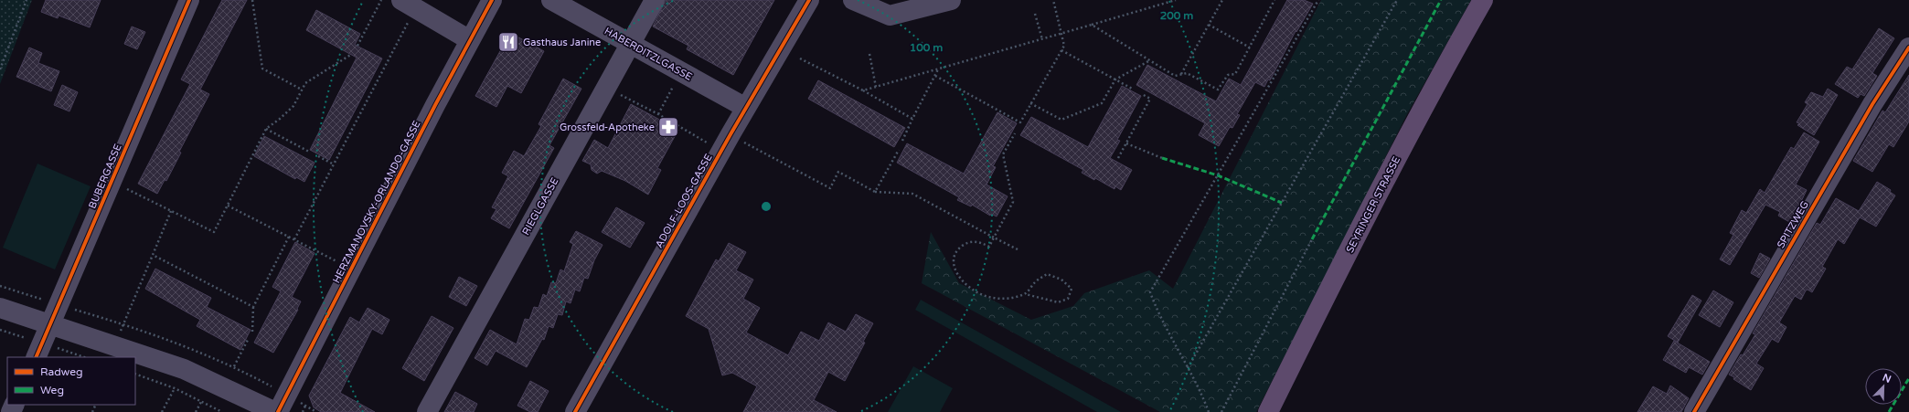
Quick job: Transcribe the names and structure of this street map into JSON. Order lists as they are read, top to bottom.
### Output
{
  "streets": {
    "main road": ["SEYRINGER STRASSE"],
    "street": [
      "HABERDITZLGASSE",
      "BUBERGASSE",
      "ADOLF-LOOS-GASSE",
      "HERZMANOVSKY-ORLANDO-GASSE",
      "RIEGLGASSE",
      "SPITZWEG"
    ]
  },
  "crossings": [
    ["HABERDITZLGASSE", "ADOLF-LOOS-GASSE"],
    ["HABERDITZLGASSE", "RIEGLGASSE"]
  ],
  "places": {
    "restaurant": ["Gasthaus Janine"],
    "pharmacy": ["Grossfeld-Apotheke"]
  },
  "legend": ["Radweg", "Weg"],
  "north": "top right",
  "rings": ["200 m", "100 m"]
}
